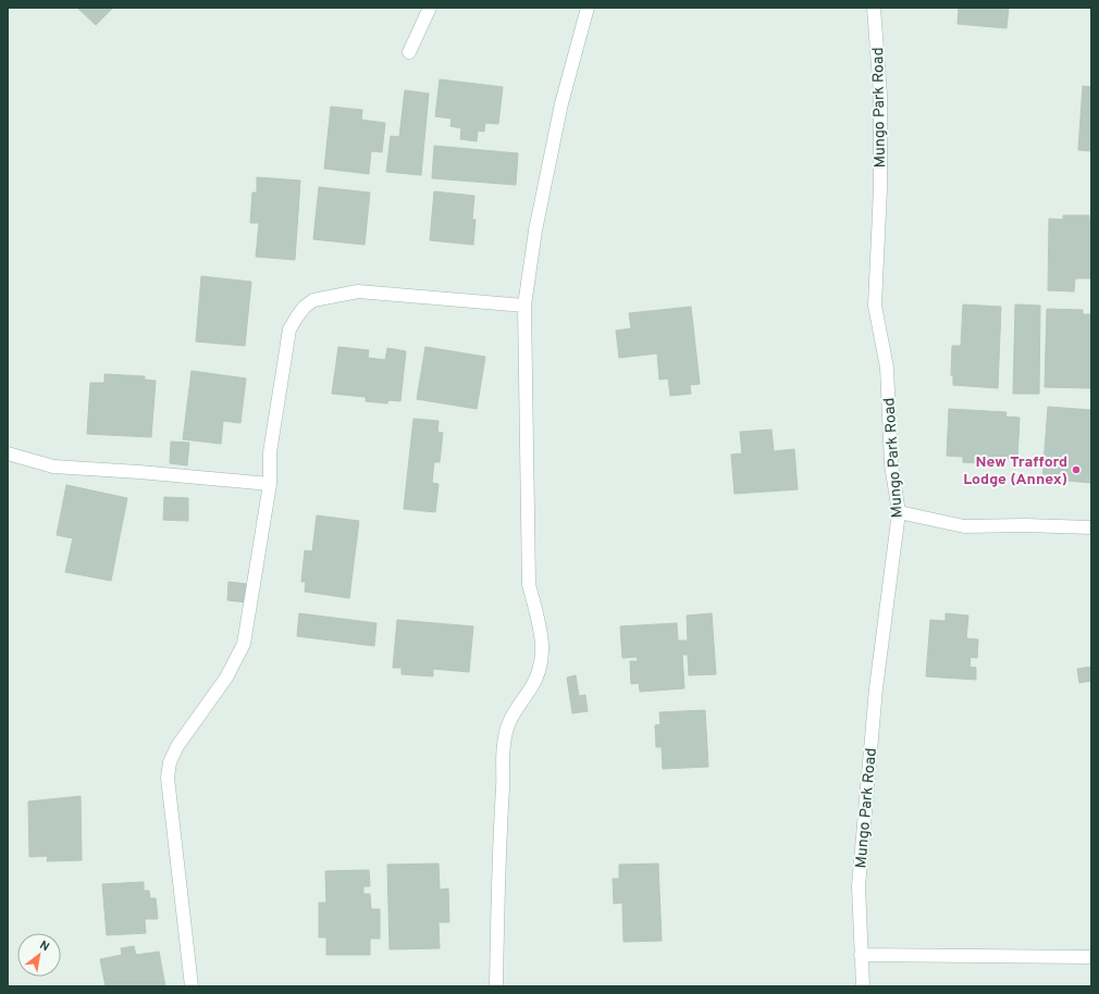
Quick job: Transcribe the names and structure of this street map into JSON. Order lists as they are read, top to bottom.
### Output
{
  "streets": {
    "street": ["Mungo Park Road"]
  },
  "places": ["New Trafford Lodge (Annex)"],
  "north": "top right"
}
